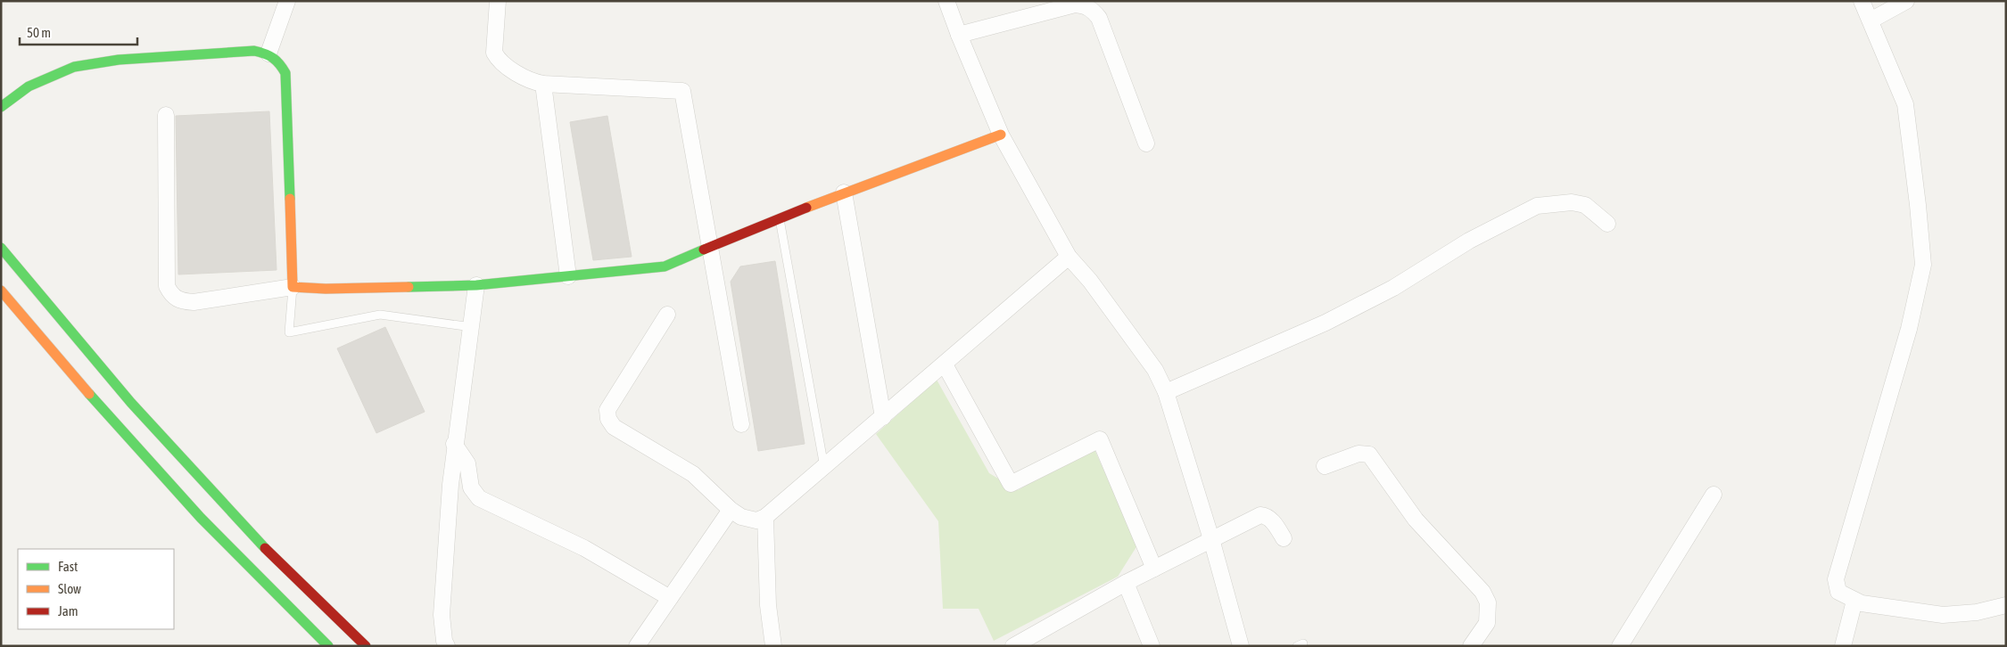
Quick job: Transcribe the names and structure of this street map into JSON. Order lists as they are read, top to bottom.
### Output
{
  "legend": ["Fast", "Slow", "Jam"],
  "scale_bar": "50 m"
}
